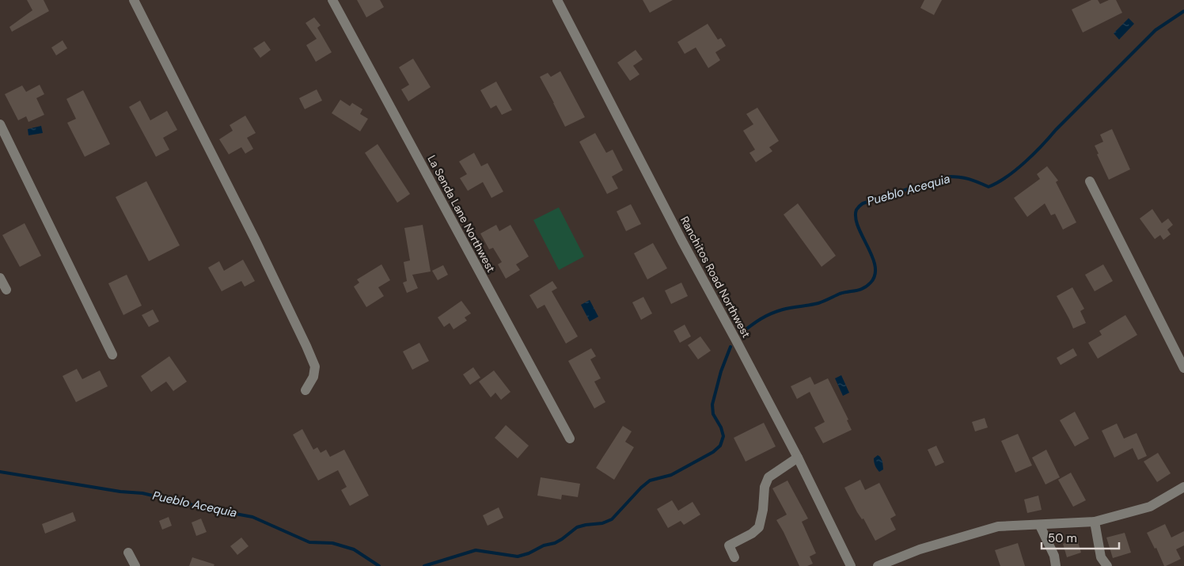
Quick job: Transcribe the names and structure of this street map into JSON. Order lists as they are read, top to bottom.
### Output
{
  "streets": {
    "street": ["La Senda Lane Northwest", "Ranchitos Road Northwest"]
  },
  "water": ["Pueblo Acequia"],
  "scale_bar": "50 m"
}
